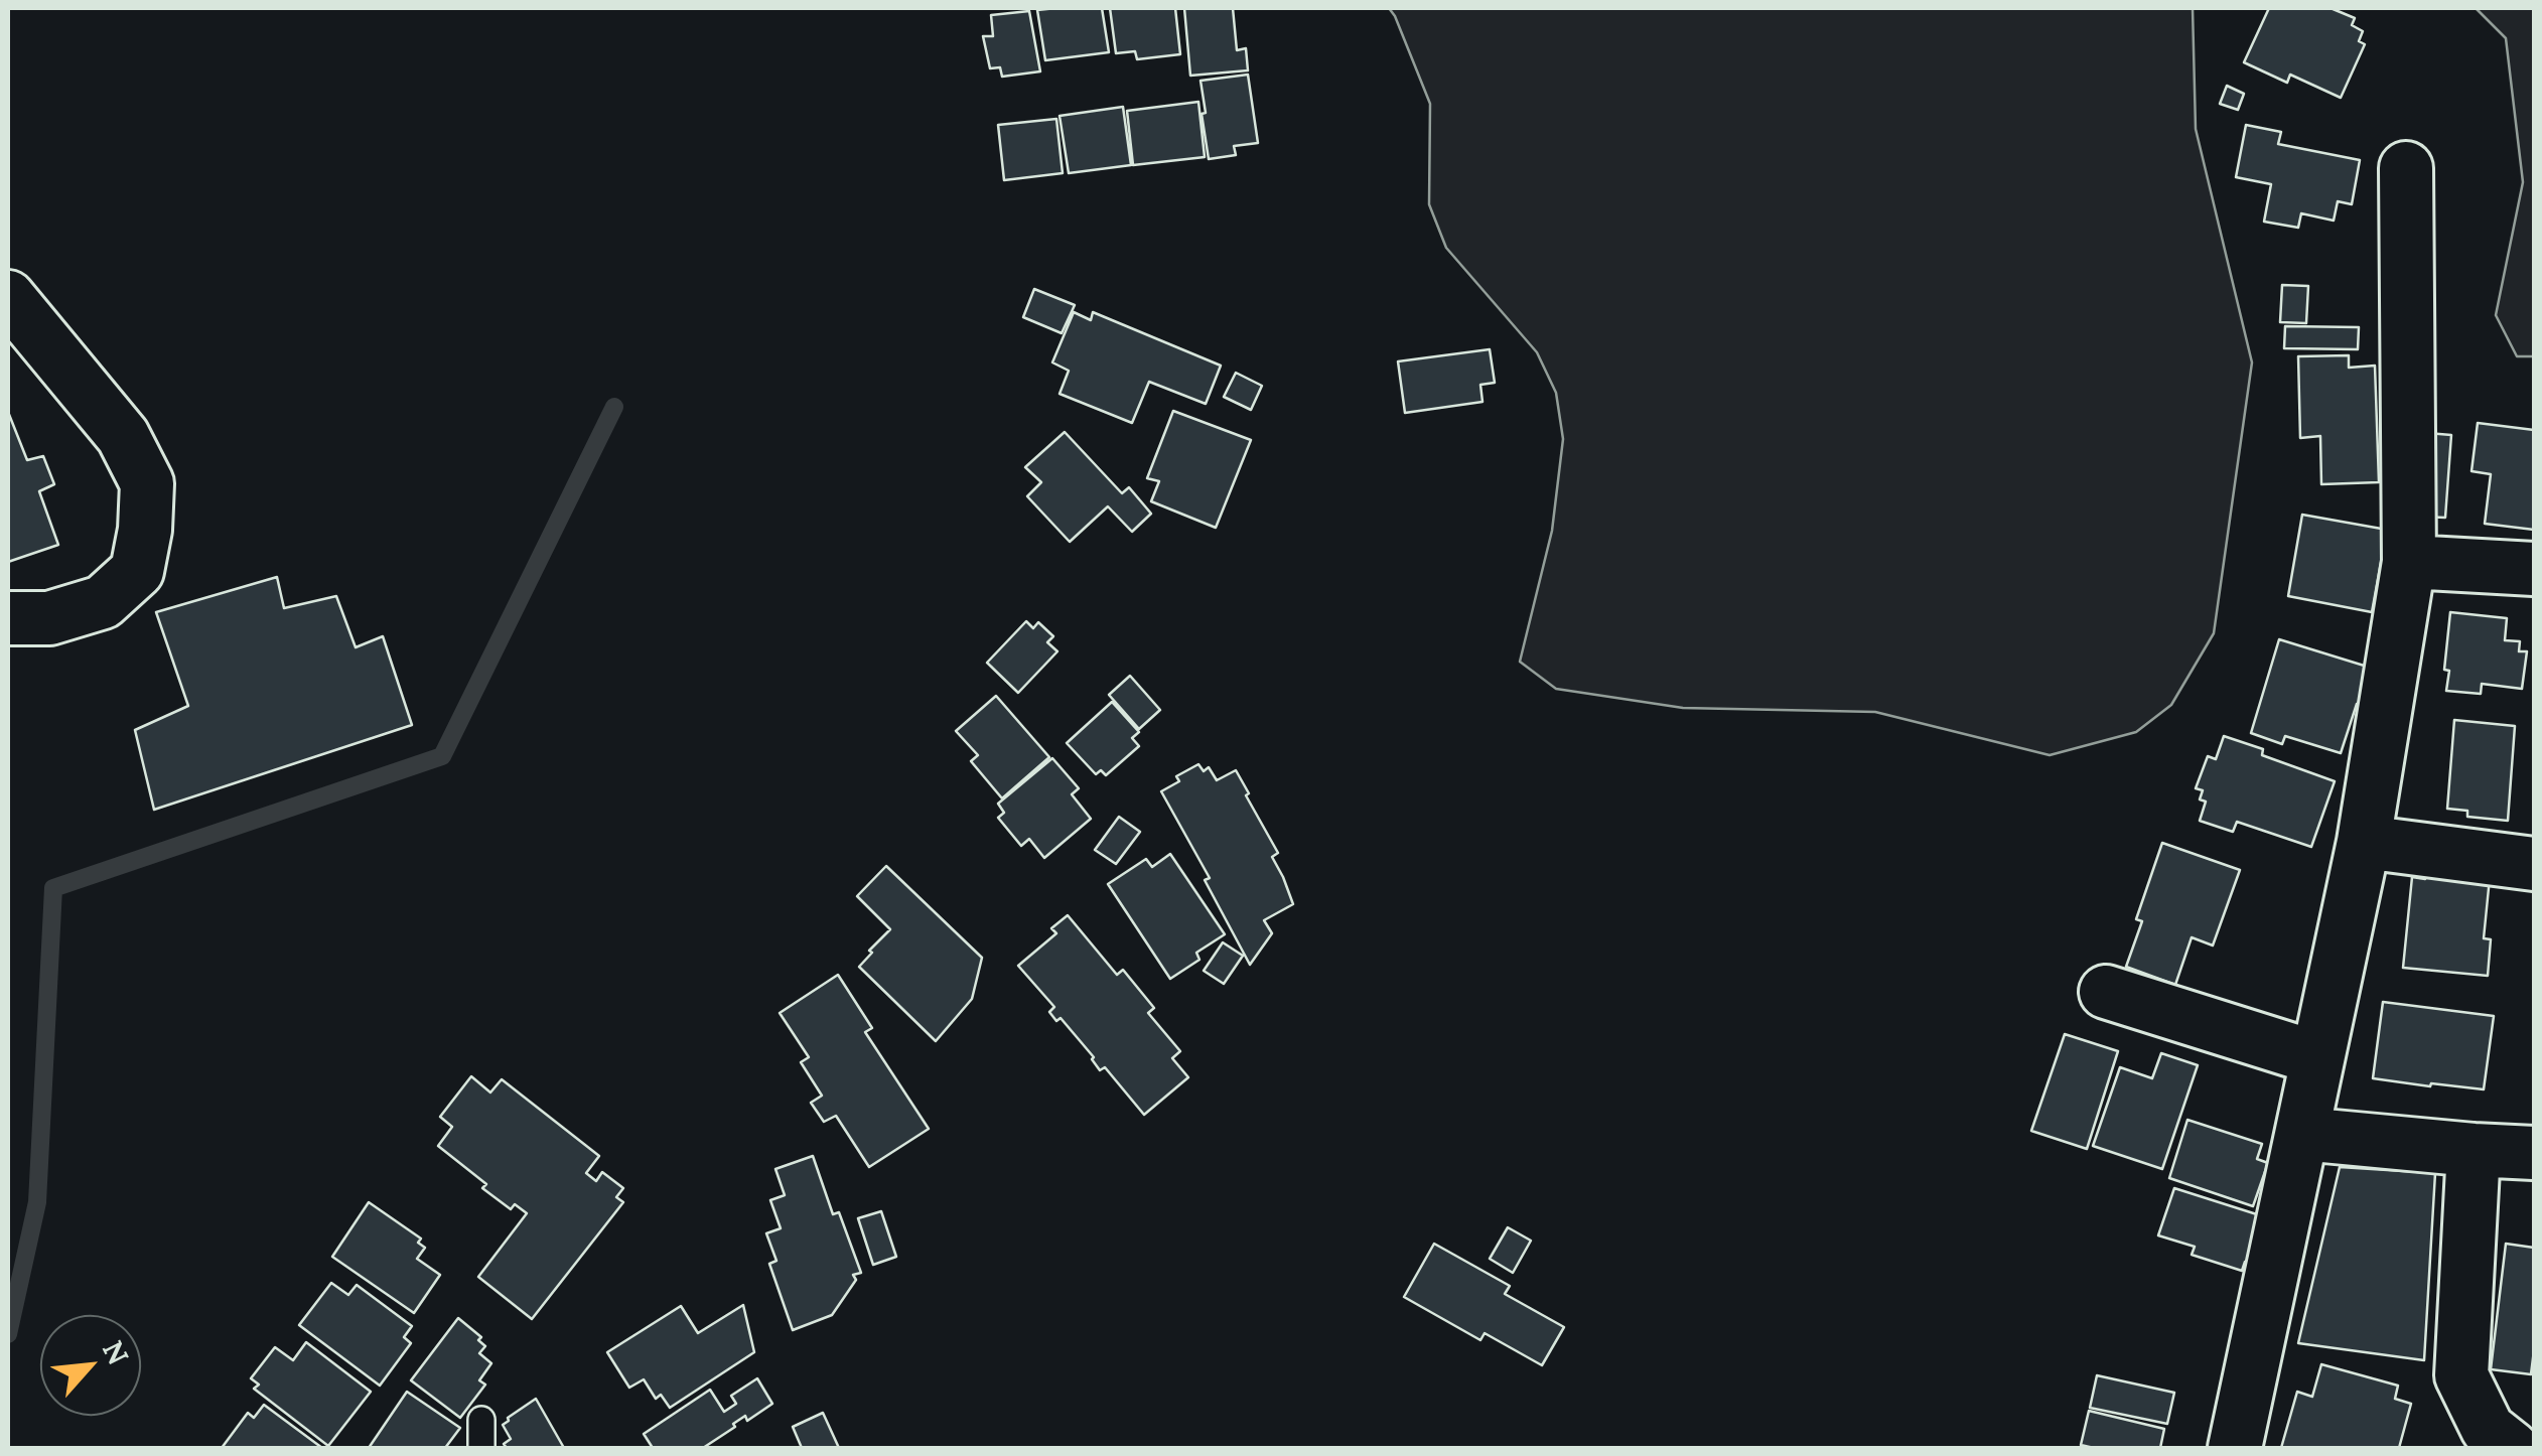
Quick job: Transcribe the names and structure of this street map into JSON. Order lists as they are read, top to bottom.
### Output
{
  "north": "top right"
}
